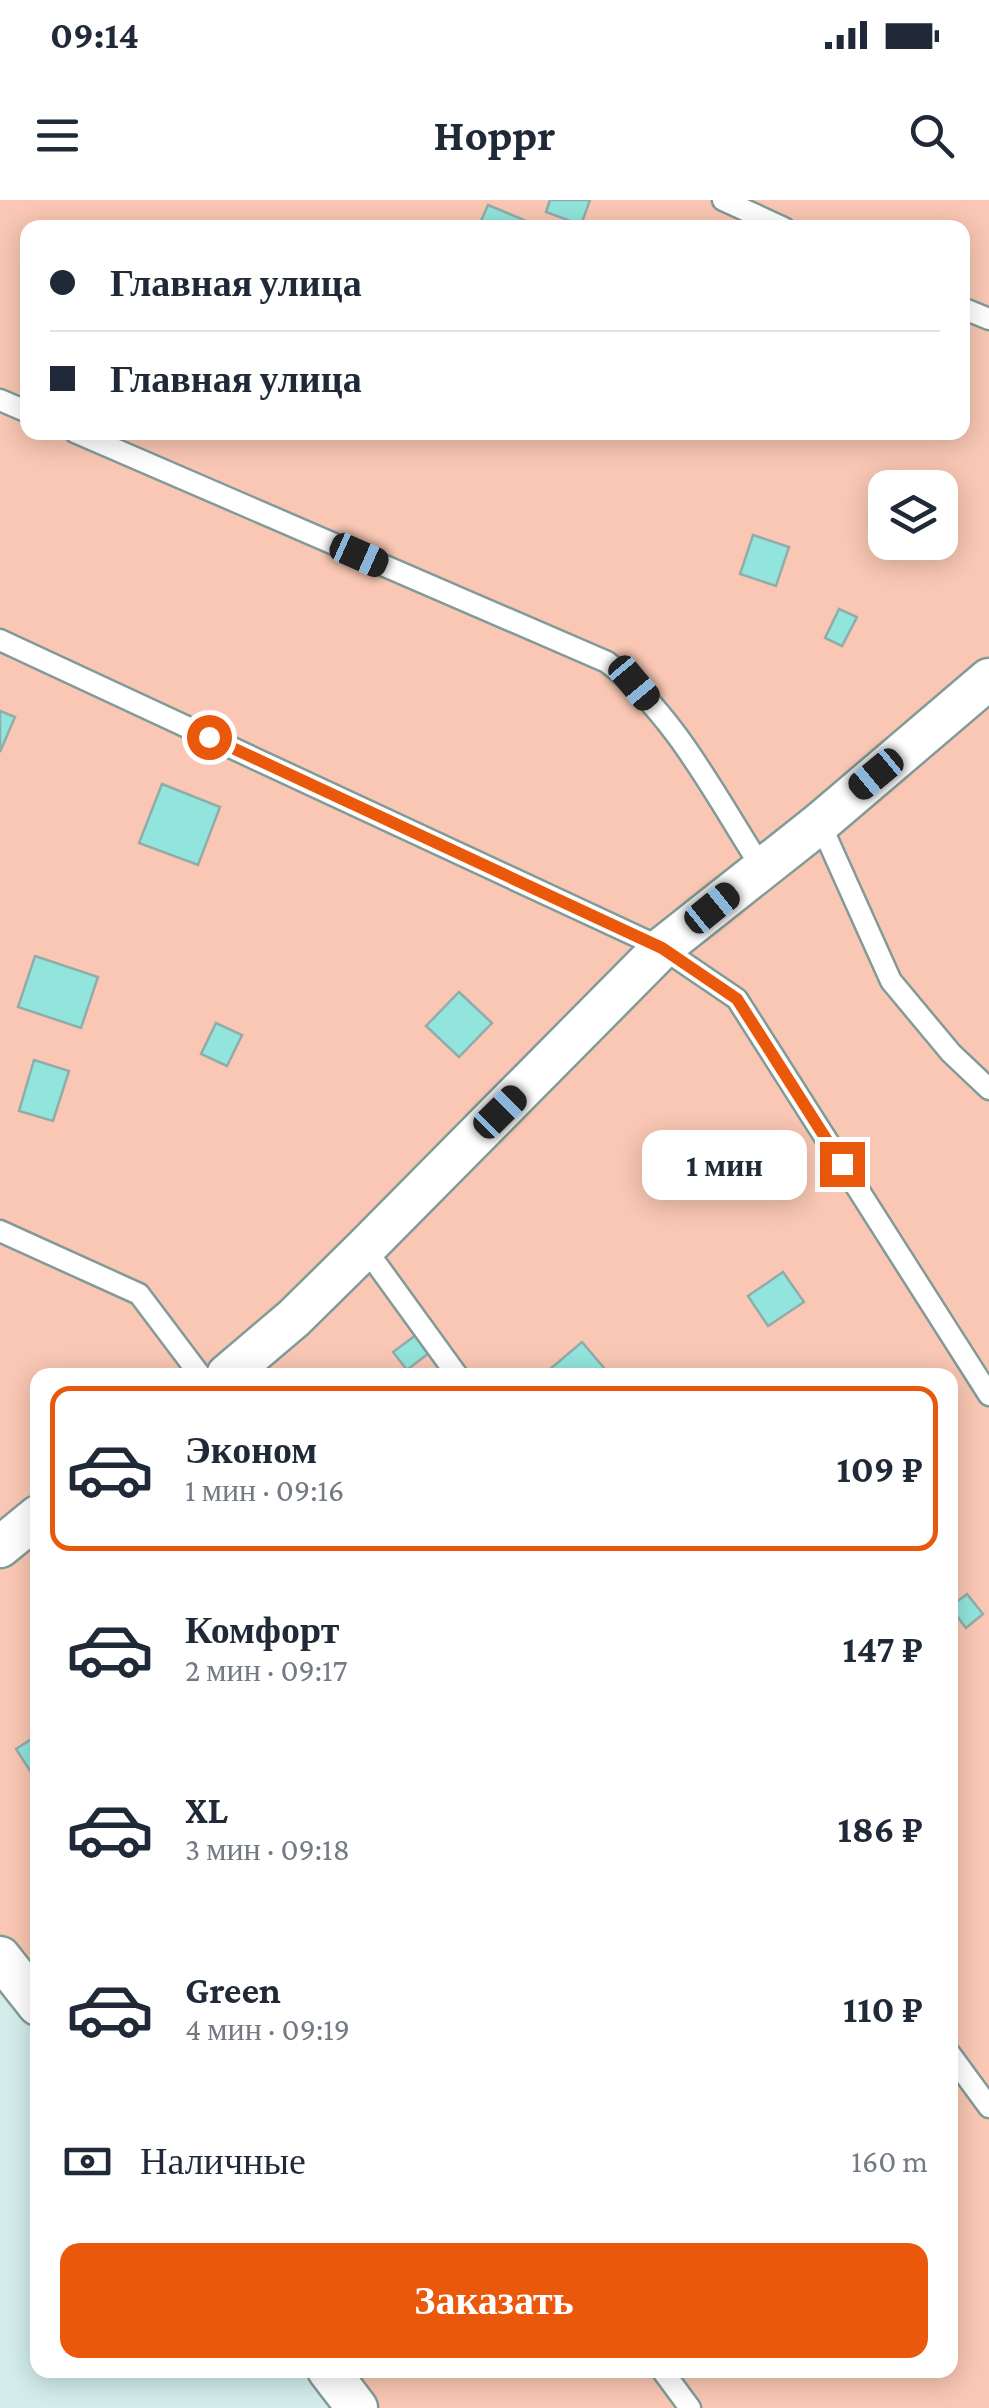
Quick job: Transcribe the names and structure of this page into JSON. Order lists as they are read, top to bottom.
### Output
{
  "page": {
    "status": "09:14",
    "header": "Hoppr",
    "banner": ["Главная улица", "Главная улица"],
    "bubble": "1 мин",
    "list": [
      {
        "name": "Эконом",
        "note": "1 мин · 09:16",
        "value": "109 ₽"
      },
      {
        "name": "Комфорт",
        "note": "2 мин · 09:17",
        "value": "147 ₽"
      },
      {
        "name": "XL",
        "note": "3 мин · 09:18",
        "value": "186 ₽"
      },
      {
        "name": "Green",
        "note": "4 мин · 09:19",
        "value": "110 ₽"
      }
    ],
    "pay": ["Наличные", "160 m"],
    "buttons": "Заказать"
  }
}
